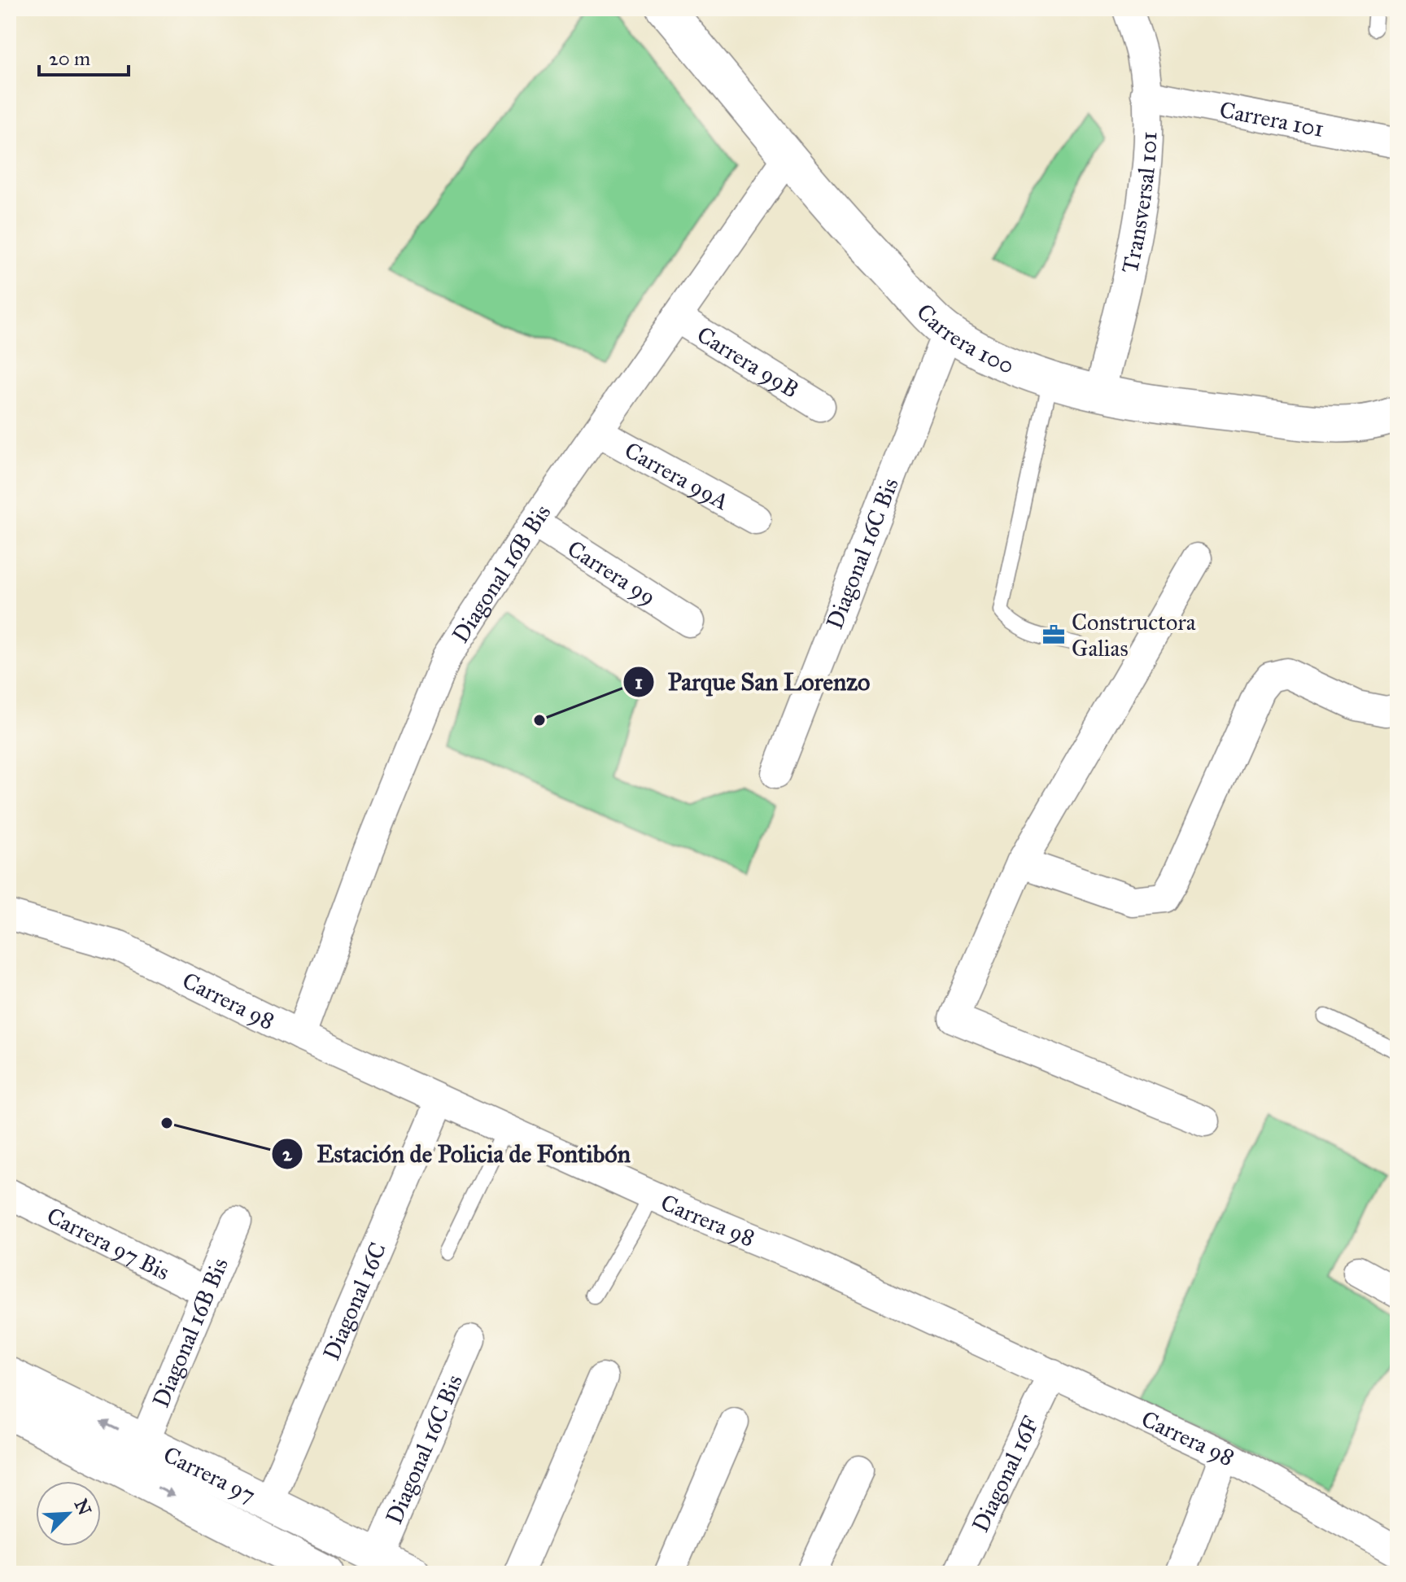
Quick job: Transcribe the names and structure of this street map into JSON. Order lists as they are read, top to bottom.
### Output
{
  "streets": {
    "street": [
      "Carrera 101",
      "Transversal 101",
      "Carrera 100",
      "Carrera 99B",
      "Carrera 99A",
      "Diagonal 16C Bis",
      "Carrera 99",
      "Diagonal 16B Bis",
      "Carrera 98",
      "Carrera 97 Bis",
      "Diagonal 16C",
      "Diagonal 16F",
      "Carrera 97"
    ]
  },
  "crossings": [
    ["Carrera 101", "Transversal 101"],
    ["Transversal 101", "Carrera 100"],
    ["Carrera 100", "Diagonal 16C Bis"],
    ["Carrera 100", "Diagonal 16B Bis"],
    ["Carrera 99B", "Diagonal 16B Bis"],
    ["Carrera 99A", "Diagonal 16B Bis"],
    ["Diagonal 16C Bis", "Carrera 97"],
    ["Carrera 99", "Diagonal 16B Bis"],
    ["Diagonal 16B Bis", "Carrera 98"],
    ["Diagonal 16B Bis", "Carrera 97 Bis"],
    ["Diagonal 16B Bis", "Carrera 97"],
    ["Carrera 98", "Diagonal 16C"],
    ["Carrera 98", "Diagonal 16F"],
    ["Diagonal 16C", "Carrera 97"]
  ],
  "places": {
    "office": ["Constructora Galias"],
    "other": ["Parque San Lorenzo", "Estación de Policia de Fontibón"]
  },
  "scale_bar": "20 m",
  "north": "top right"
}
